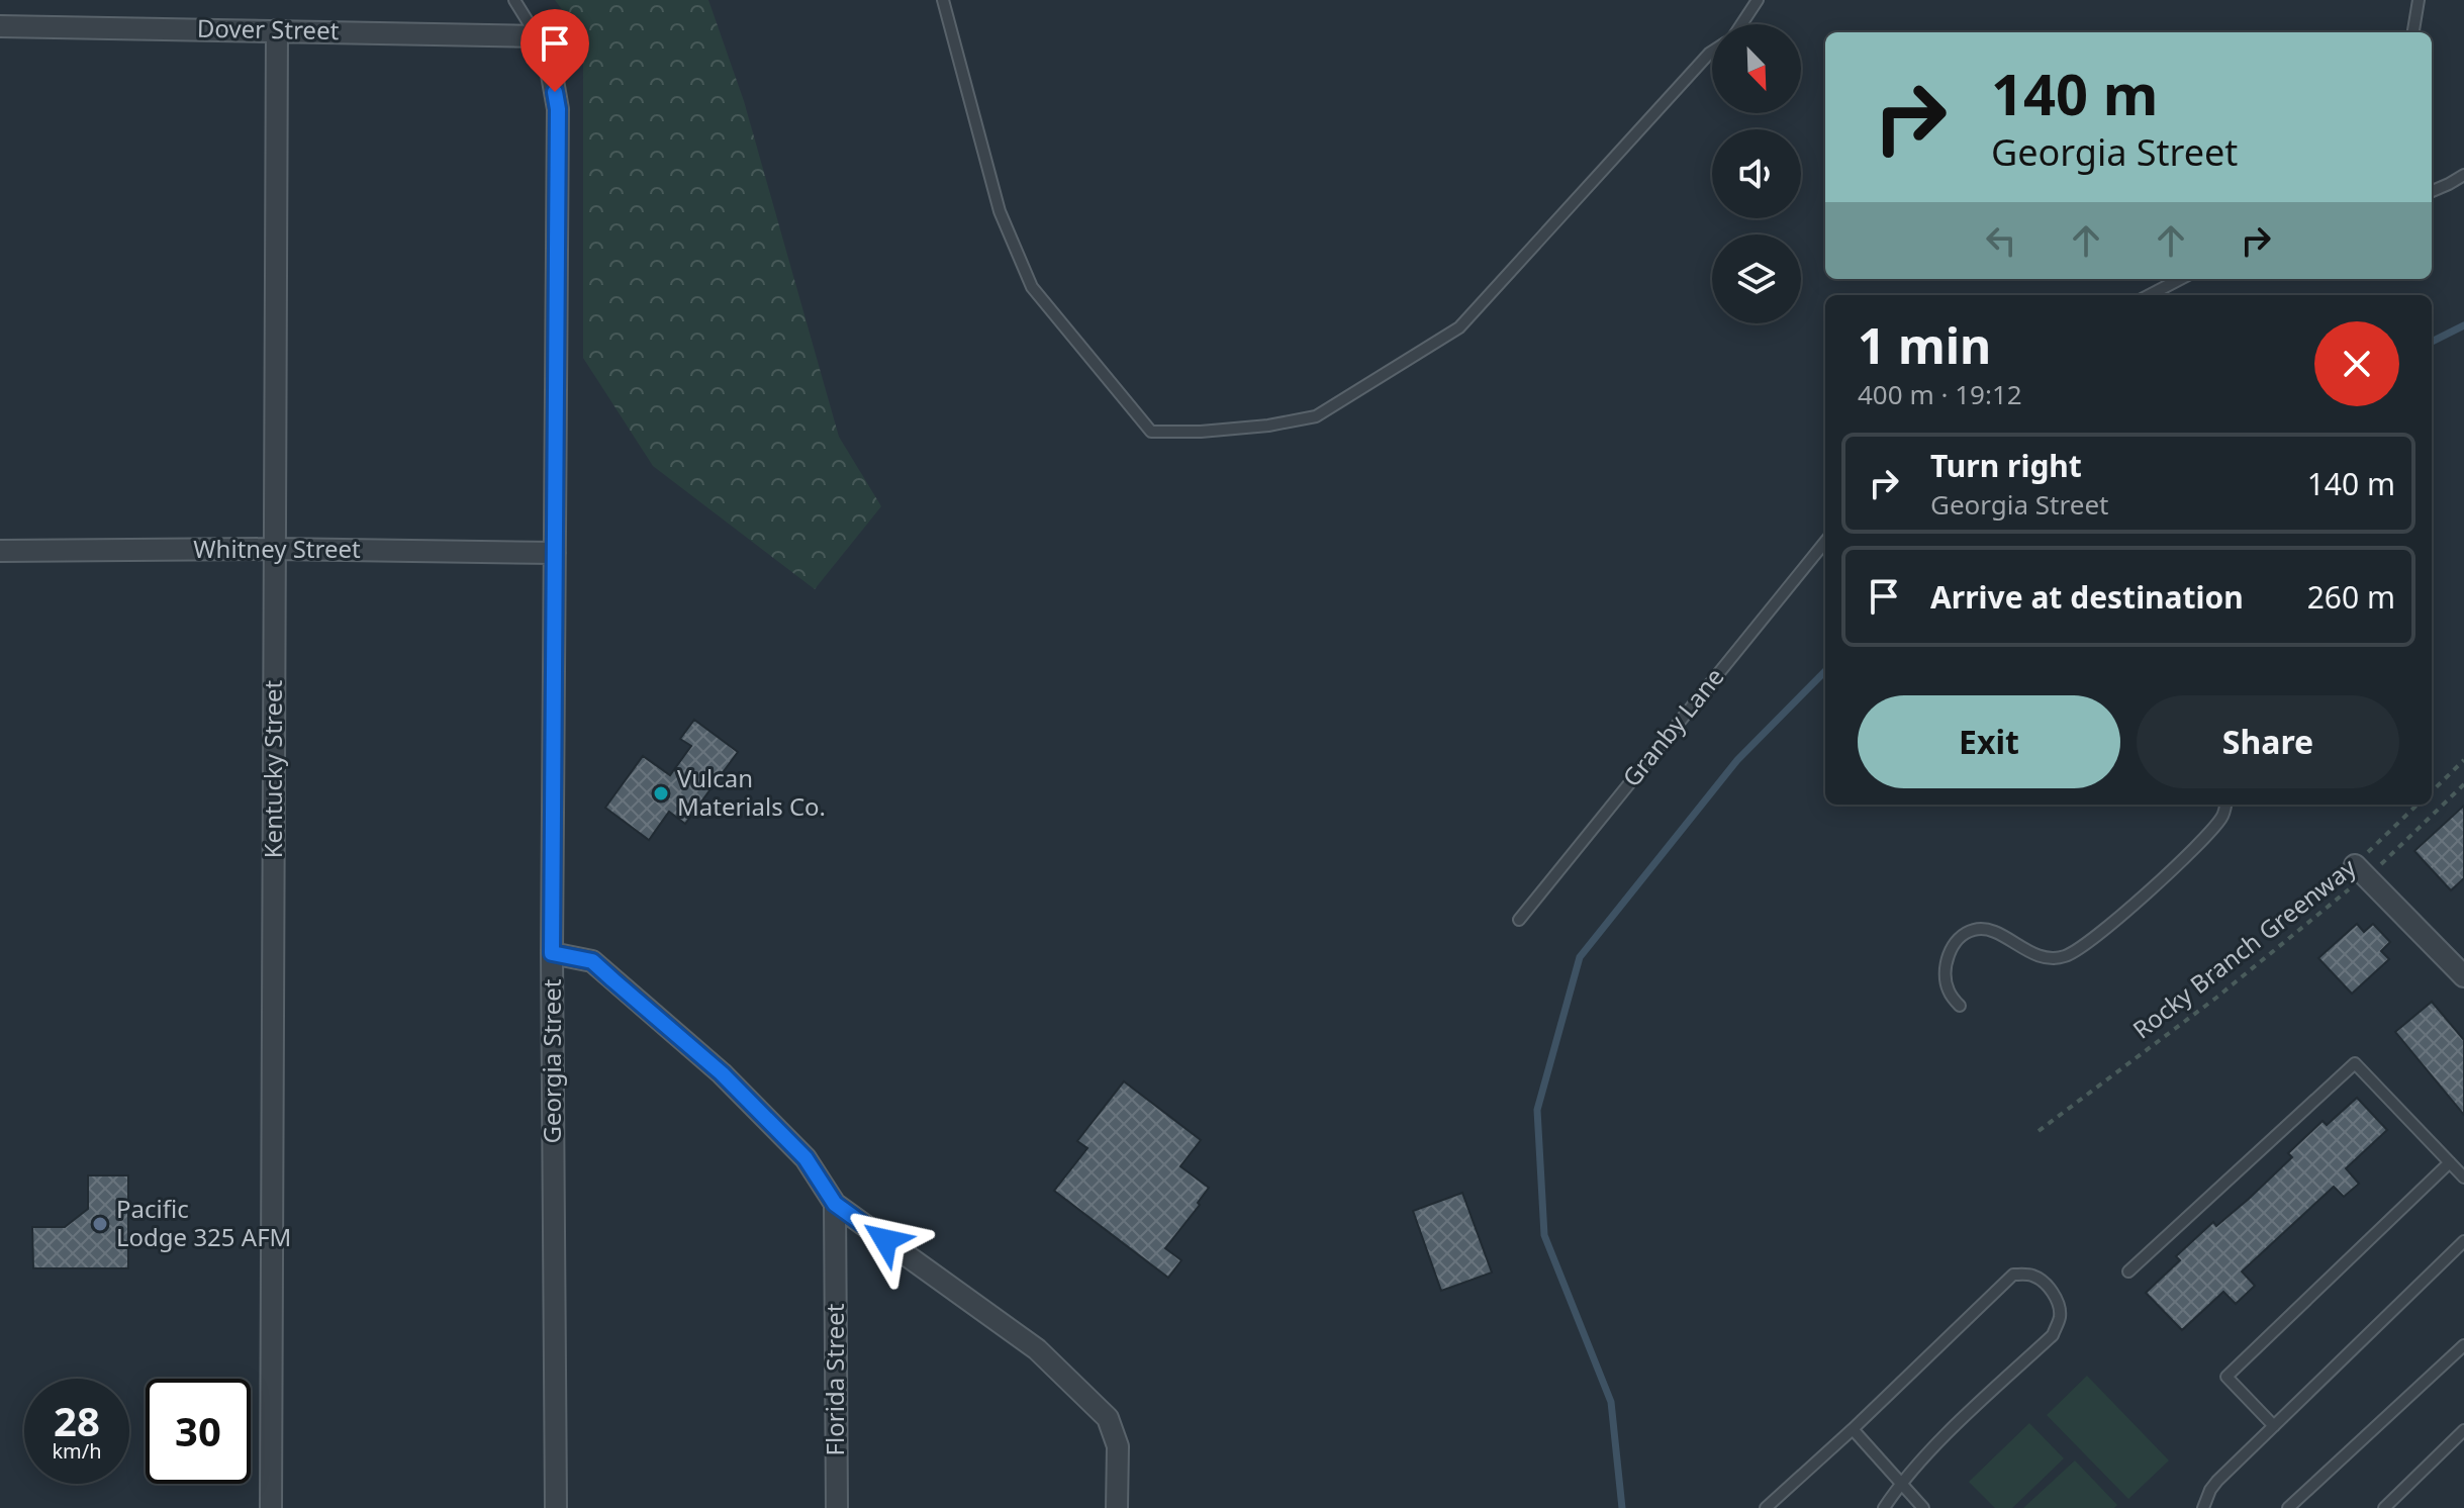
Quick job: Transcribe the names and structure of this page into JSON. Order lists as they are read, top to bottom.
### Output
{
  "streets": {
    "street": [
      "Dover Street",
      "Whitney Street",
      "Kentucky Street",
      "Georgia Street",
      "Florida Street"
    ],
    "lane": ["Granby Lane"],
    "path": ["Rocky Branch Greenway"]
  },
  "crossings": [
    ["Dover Street", "Kentucky Street"],
    ["Dover Street", "Georgia Street"],
    ["Whitney Street", "Kentucky Street"],
    ["Whitney Street", "Georgia Street"]
  ],
  "places": ["Vulcan Materials Co.", "Pacific Lodge 325 AFM"],
  "north": "bottom right",
  "page": {
    "turn": ["140 m", "Georgia Street"],
    "heading": ["1 min", "400 m · 19:12"],
    "list": [
      {
        "name": "Turn right",
        "note": "Georgia Street",
        "value": "140 m"
      },
      {
        "name": "Arrive at destination",
        "value": "260 m"
      }
    ],
    "buttons": ["Exit", "Share"],
    "speed": "28 km/h",
    "limit": "30"
  }
}
